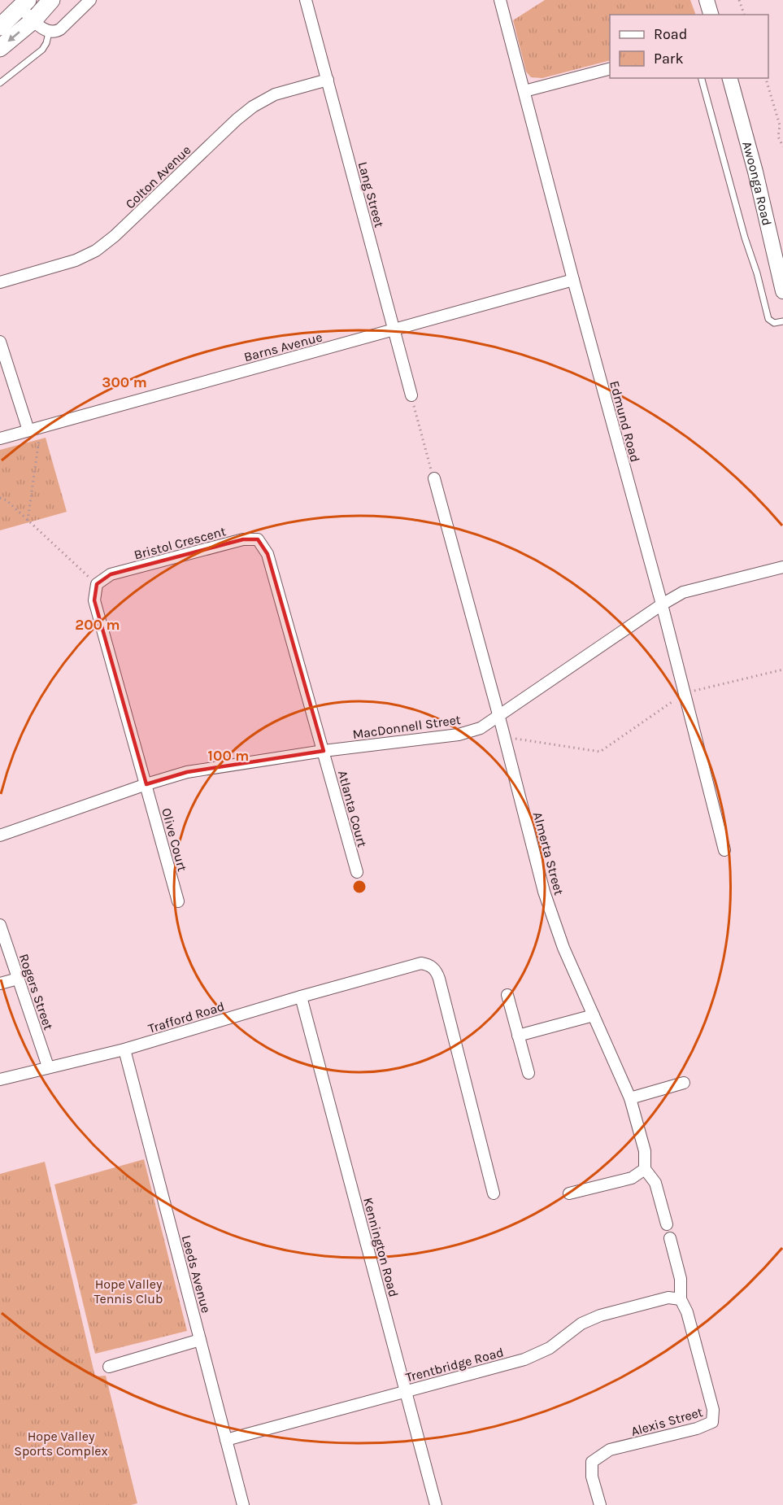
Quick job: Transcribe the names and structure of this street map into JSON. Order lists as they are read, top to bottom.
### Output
{
  "streets": {
    "main road": ["Awoonga Road"],
    "street": [
      "Colton Avenue",
      "Lang Street",
      "Barns Avenue",
      "Edmund Road",
      "Bristol Crescent",
      "MacDonnell Street",
      "Atlanta Court",
      "Olive Court",
      "Almerta Street",
      "Rogers Street",
      "Trafford Road",
      "Kennington Road",
      "Leeds Avenue",
      "Trentbridge Road",
      "Alexis Street"
    ]
  },
  "crossings": [
    ["Colton Avenue", "Lang Street"],
    ["Lang Street", "Barns Avenue"],
    ["Barns Avenue", "Edmund Road"],
    ["Edmund Road", "MacDonnell Street"],
    ["Bristol Crescent", "MacDonnell Street"],
    ["Bristol Crescent", "Atlanta Court"],
    ["MacDonnell Street", "Atlanta Court"],
    ["MacDonnell Street", "Olive Court"],
    ["MacDonnell Street", "Almerta Street"],
    ["Rogers Street", "Trafford Road"],
    ["Trafford Road", "Kennington Road"],
    ["Trafford Road", "Leeds Avenue"],
    ["Kennington Road", "Trentbridge Road"],
    ["Leeds Avenue", "Trentbridge Road"],
    ["Trentbridge Road", "Alexis Street"]
  ],
  "parks": ["Hope Valley Tennis Club", "Hope Valley Sports Complex"],
  "legend": ["Road", "Park"],
  "rings": ["300 m", "200 m", "100 m"]
}
